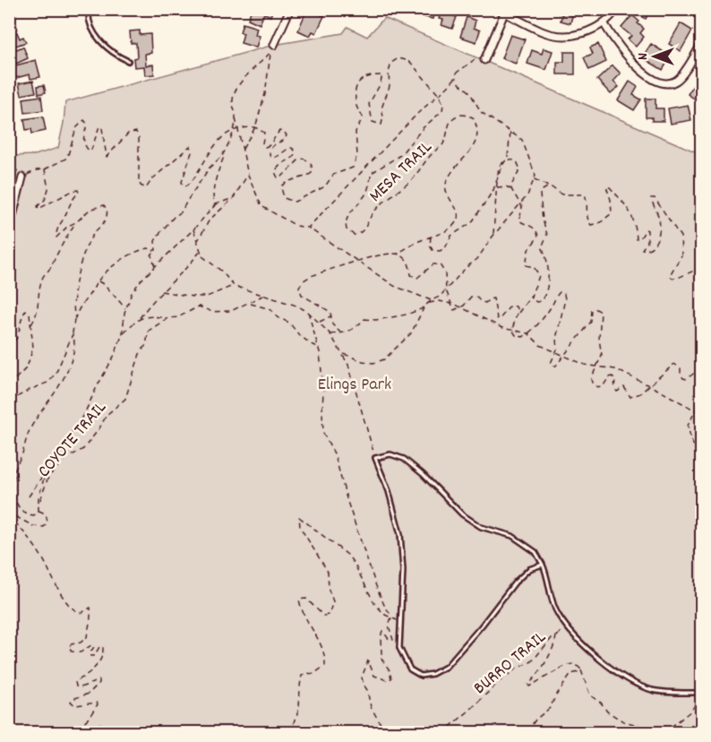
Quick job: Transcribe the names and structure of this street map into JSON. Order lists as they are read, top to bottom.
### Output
{
  "streets": {
    "path": ["MESA TRAIL", "COYOTE TRAIL", "BURRO TRAIL"]
  },
  "parks": ["Elings Park"],
  "north": "left"
}
